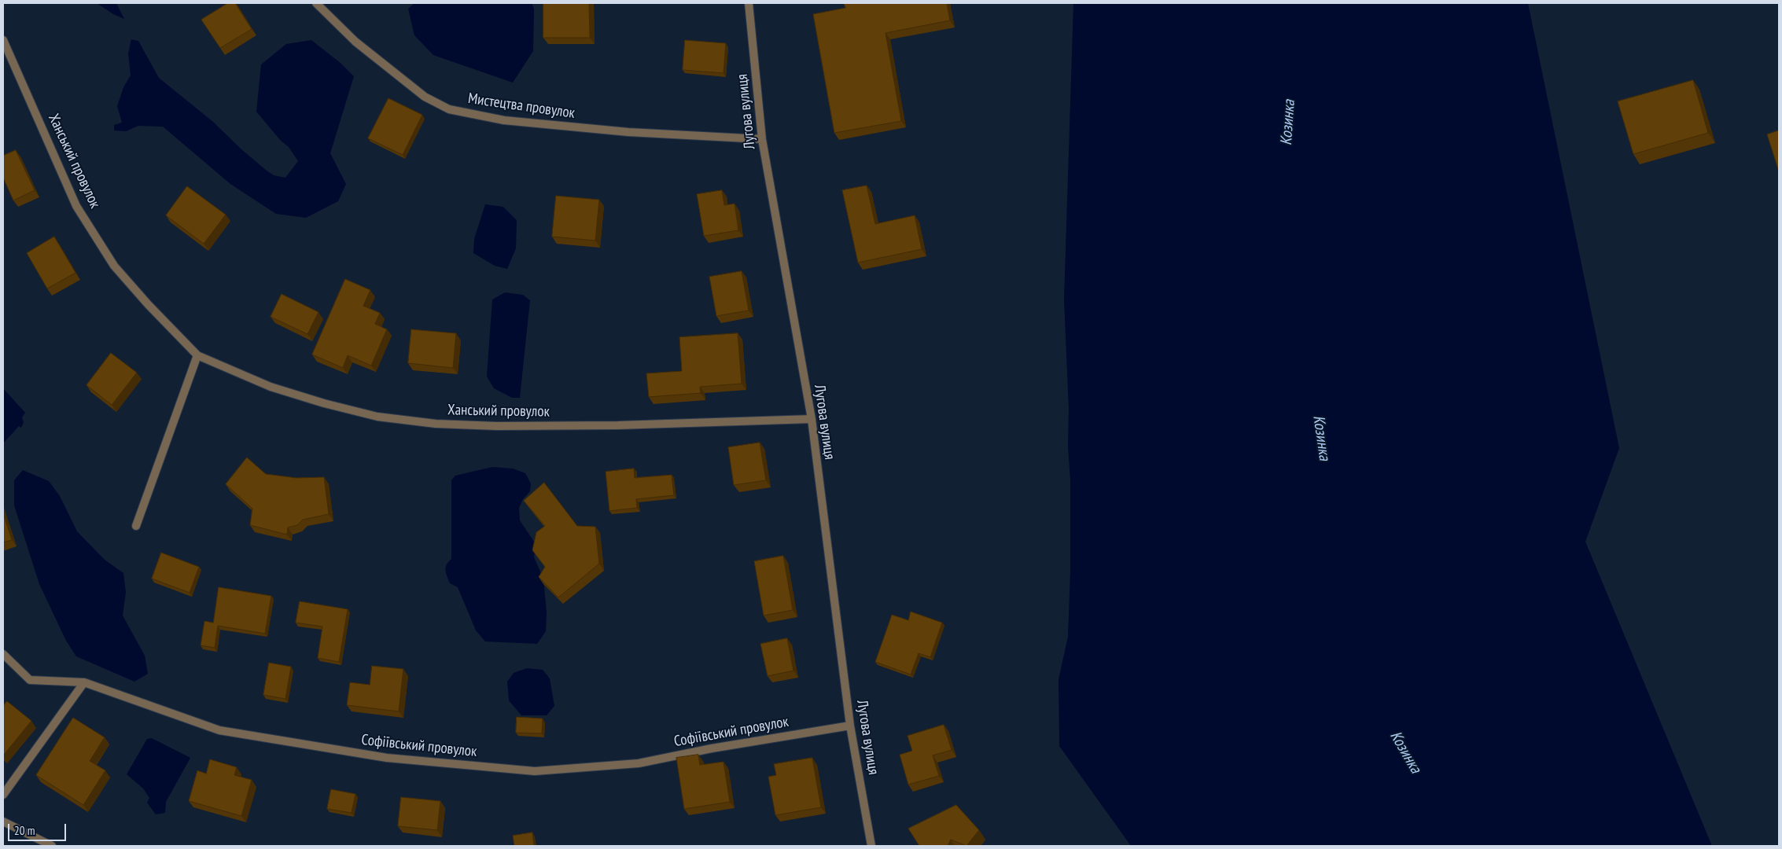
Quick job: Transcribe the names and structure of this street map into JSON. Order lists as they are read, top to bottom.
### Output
{
  "streets": {
    "street": [
      "Мистецтва провулок",
      "Лугова вулиця",
      "Ханський провулок",
      "Софіївський провулок"
    ]
  },
  "crossings": [
    ["Мистецтва провулок", "Лугова вулиця"],
    ["Лугова вулиця", "Ханський провулок"],
    ["Лугова вулиця", "Софіївський провулок"]
  ],
  "water": ["Козинка"],
  "scale_bar": "20 m"
}
